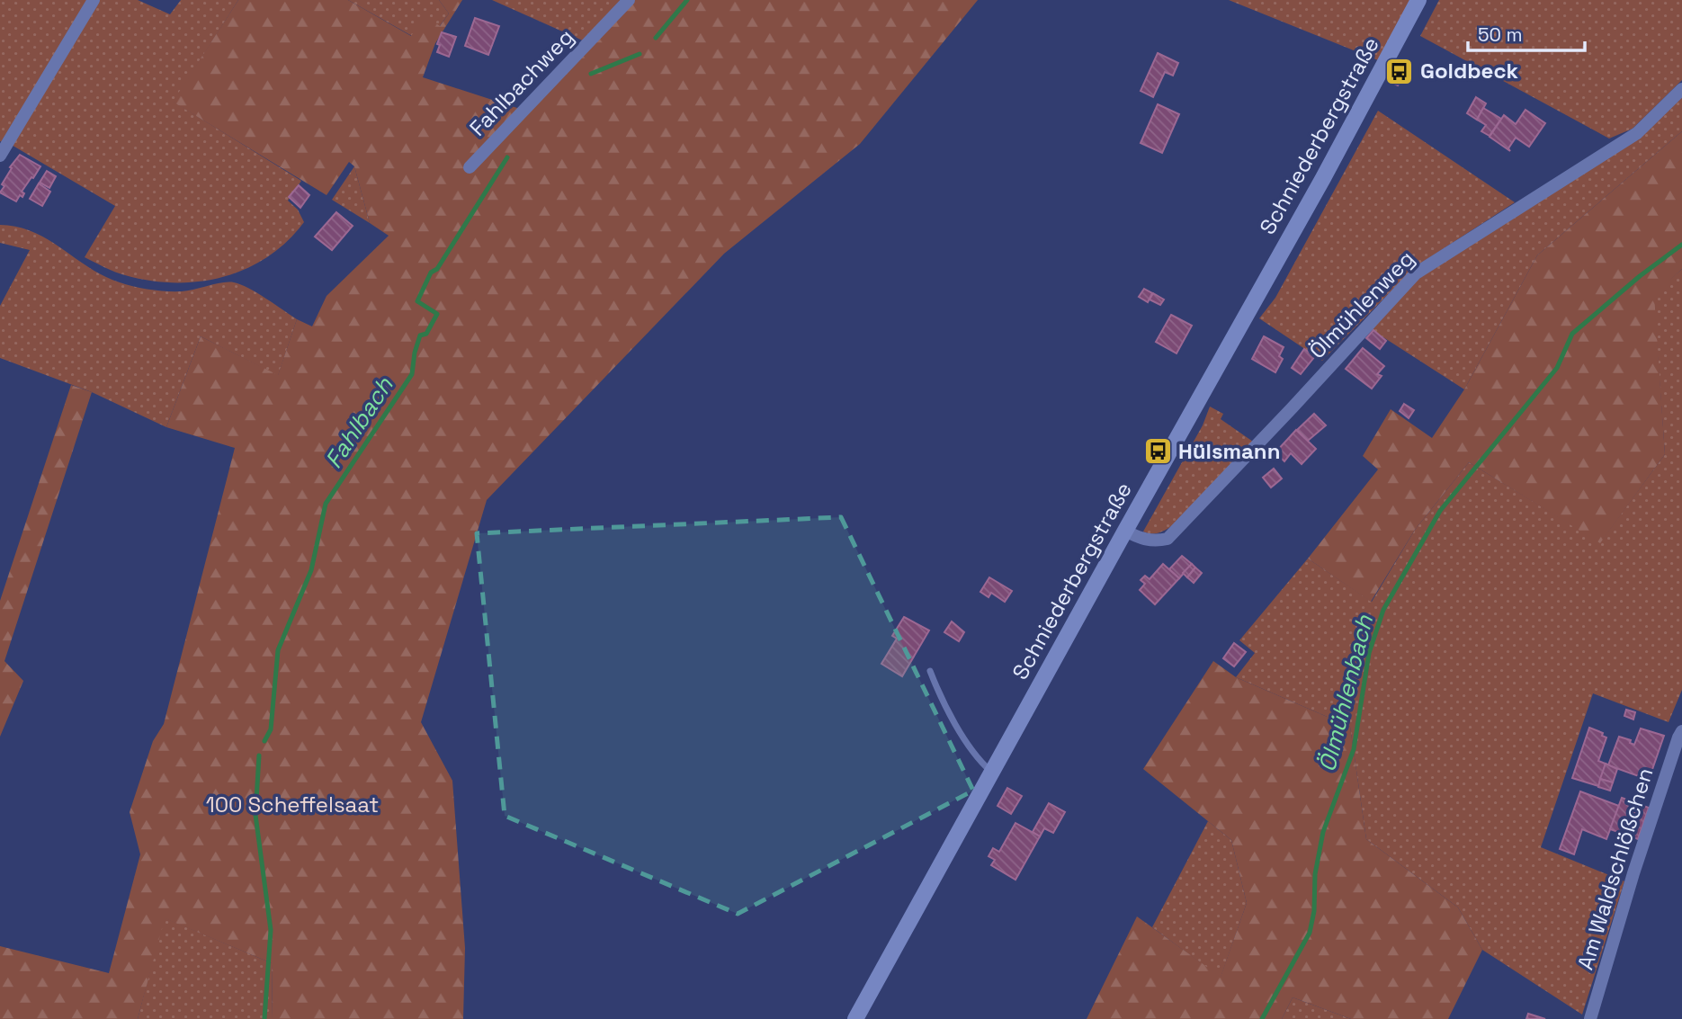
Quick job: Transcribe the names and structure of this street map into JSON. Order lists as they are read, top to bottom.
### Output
{
  "streets": {
    "street": [
      "Fahlbachweg",
      "Schniederbergstraße",
      "Ölmühlenweg",
      "Am Waldschlößchen"
    ]
  },
  "crossings": [
    ["Schniederbergstraße", "Ölmühlenweg"]
  ],
  "water": ["Fahlbach", "Ölmühlenbach"],
  "parks": ["100 Scheffelsaat"],
  "places": {
    "bus stop": ["Goldbeck", "Hülsmann"]
  },
  "scale_bar": "50 m"
}
